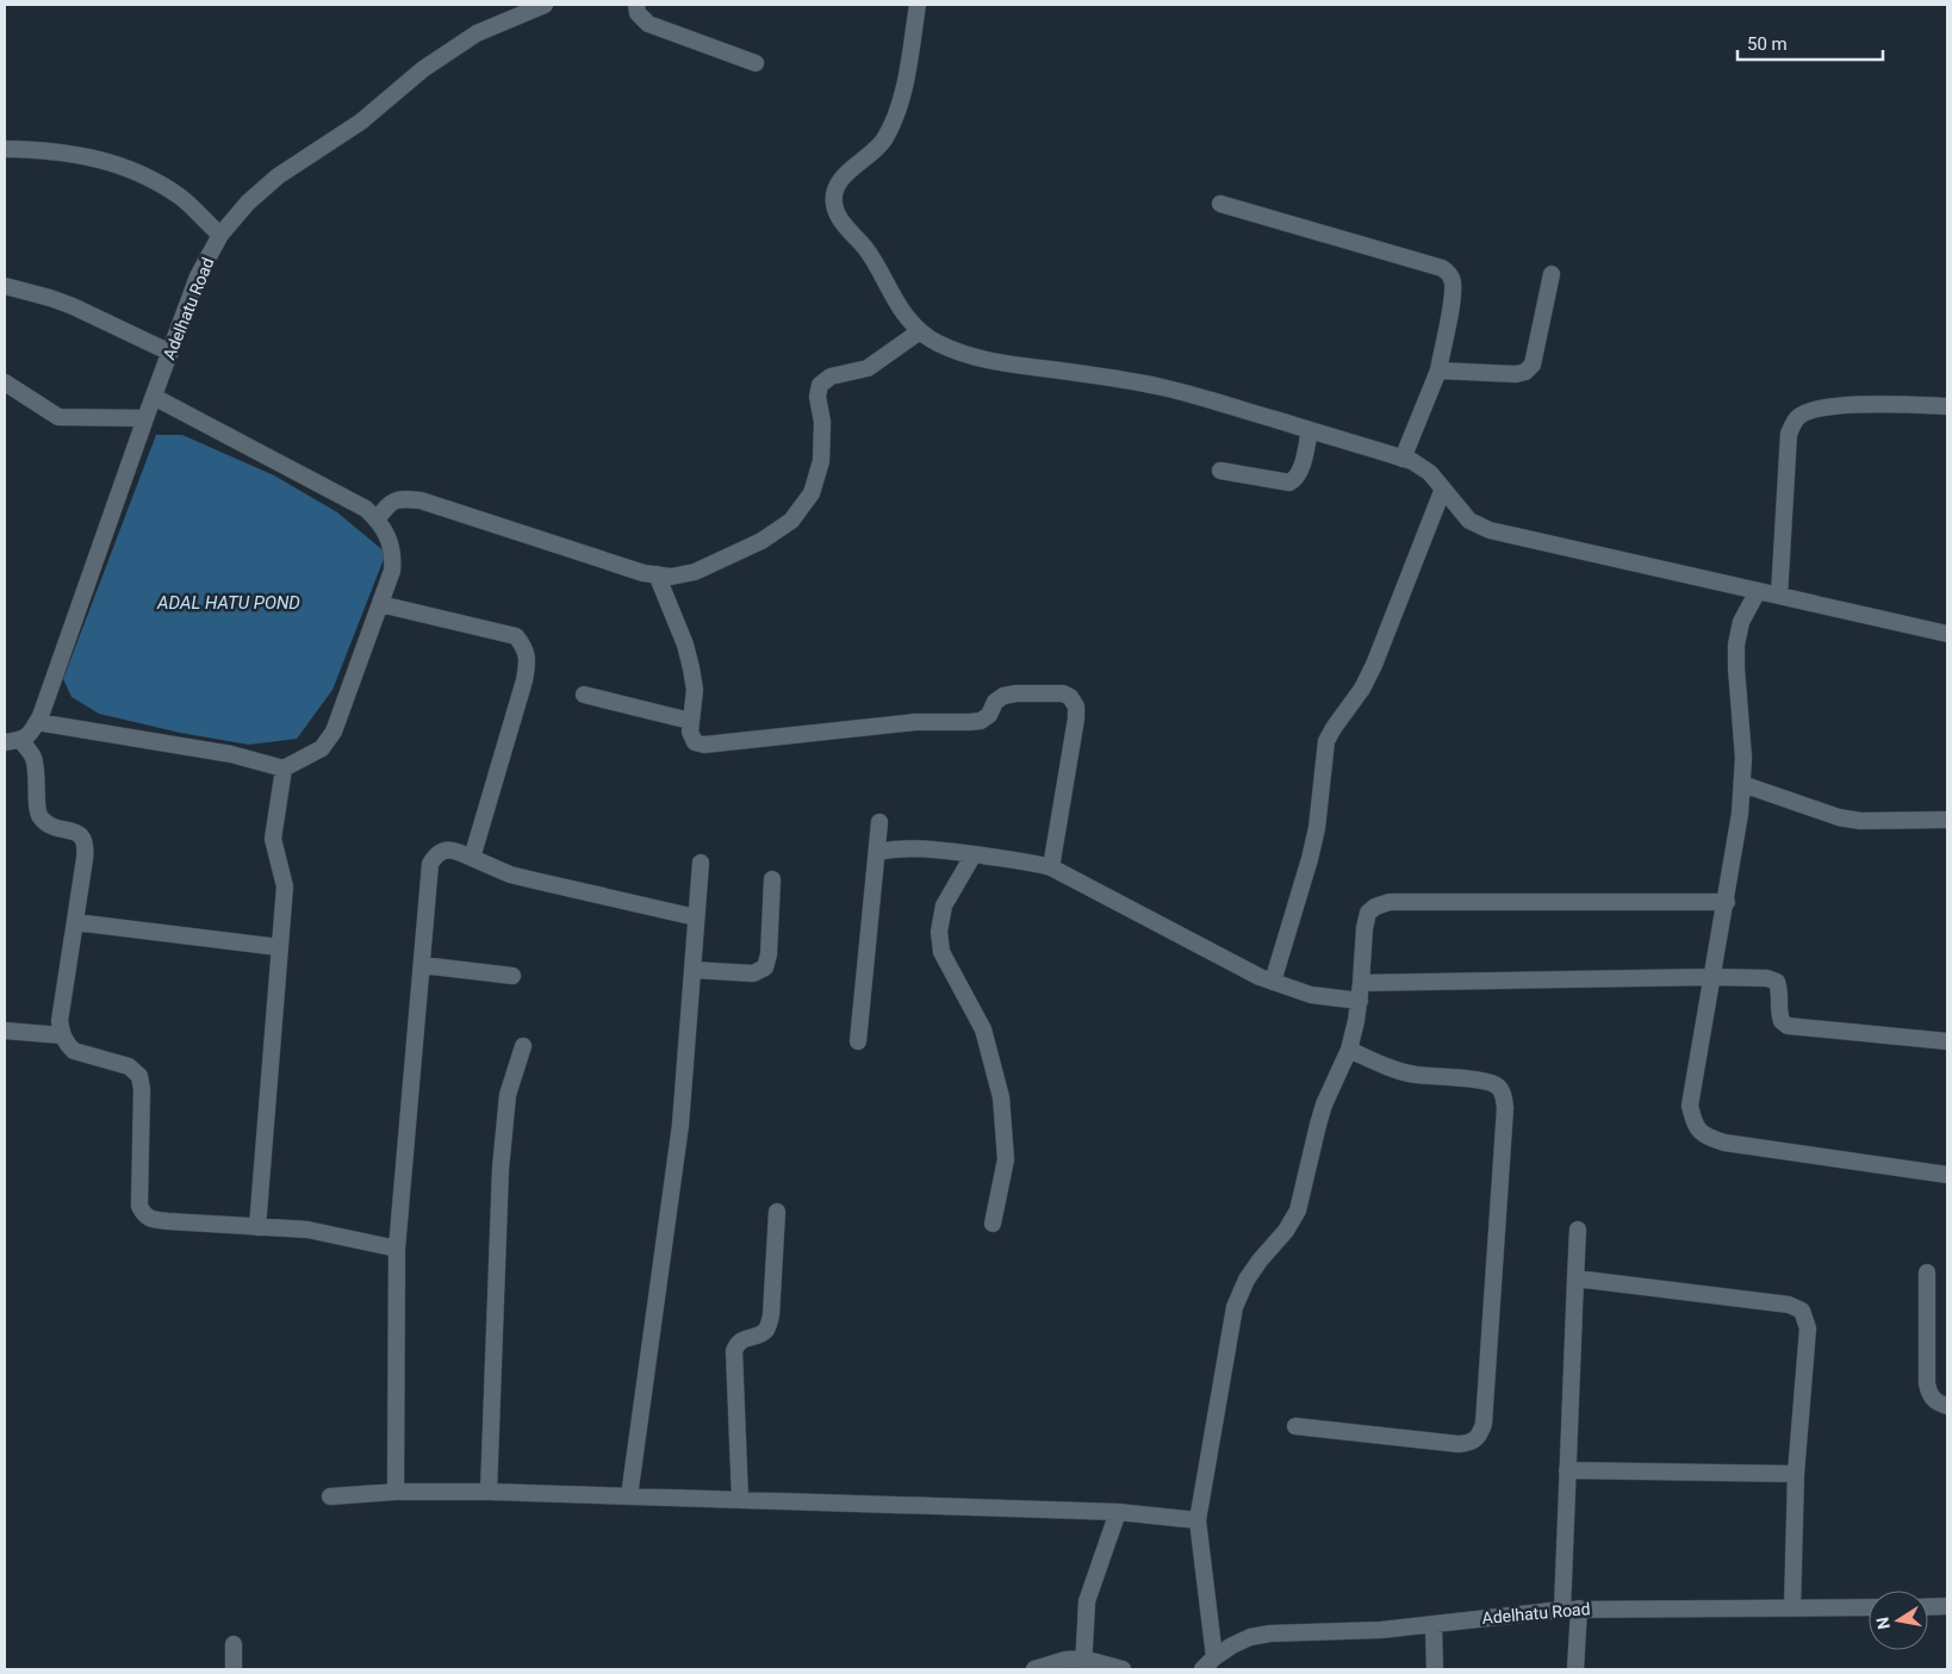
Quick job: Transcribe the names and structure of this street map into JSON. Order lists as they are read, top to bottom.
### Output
{
  "streets": {
    "street": ["Adelhatu Road"]
  },
  "water": ["ADAL HATU POND"],
  "scale_bar": "50 m",
  "north": "left"
}
